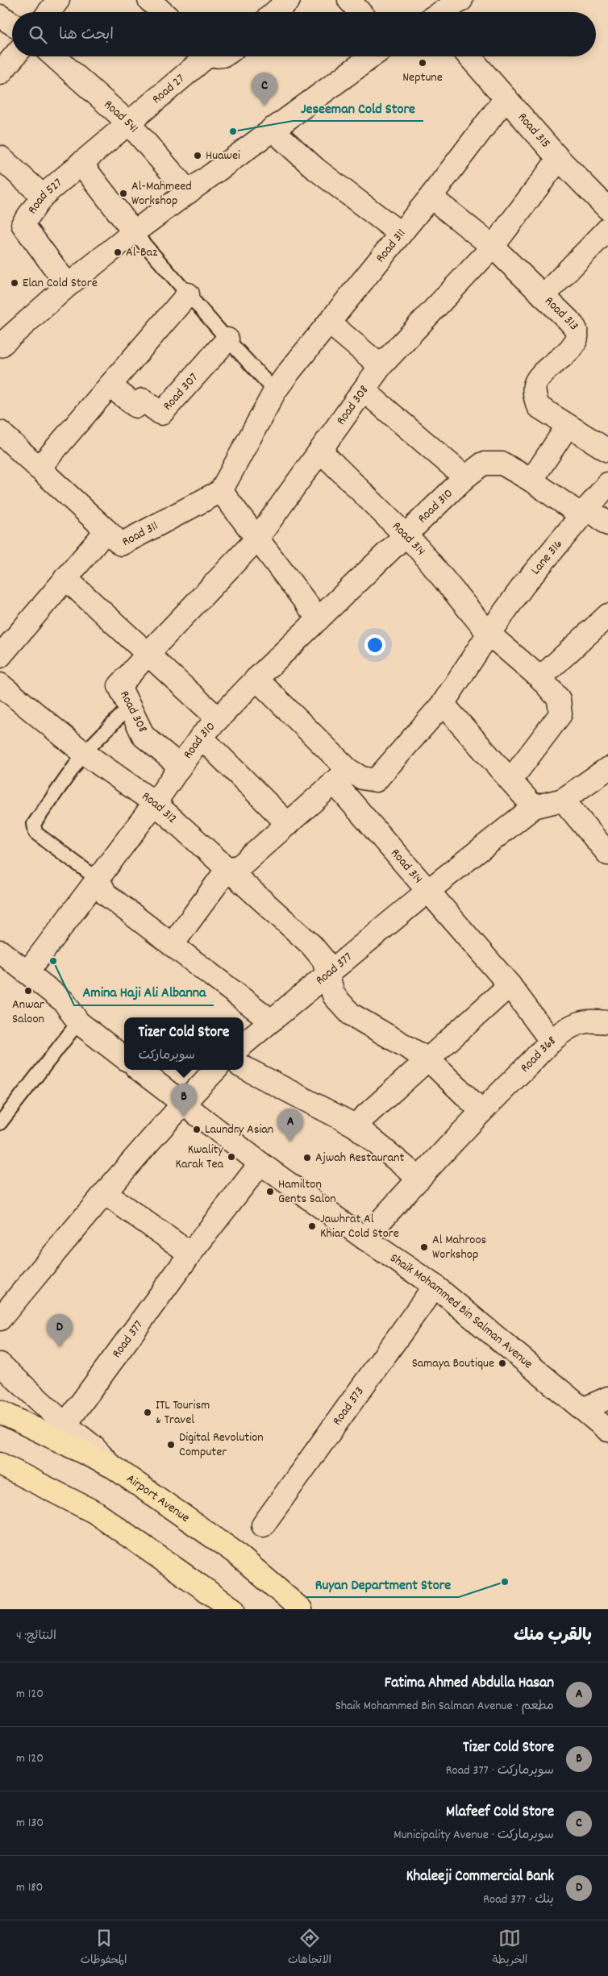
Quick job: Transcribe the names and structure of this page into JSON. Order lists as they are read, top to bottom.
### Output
{
  "streets": {
    "main road": ["Airport Avenue"],
    "street": [
      "Road 27",
      "Road 541",
      "Road 315",
      "Road 527",
      "Road 311",
      "Road 313",
      "Road 307",
      "Road 308",
      "Road 310",
      "Road 314",
      "Lane 316",
      "Road 312",
      "Road 377",
      "Road 368",
      "Shaik Mohammed Bin Salman Avenue",
      "Road 373"
    ]
  },
  "crossings": [
    ["Road 27", "Road 541"],
    ["Road 27", "Road 527"],
    ["Road 541", "Road 527"],
    ["Road 315", "Road 311"],
    ["Road 315", "Road 308"],
    ["Road 311", "Road 313"],
    ["Road 313", "Road 308"],
    ["Road 308", "Road 310"],
    ["Road 308", "Road 314"],
    ["Road 310", "Road 314"],
    ["Road 310", "Lane 316"],
    ["Road 310", "Road 312"],
    ["Road 314", "Lane 316"],
    ["Road 314", "Road 377"],
    ["Road 312", "Road 377"],
    ["Road 377", "Shaik Mohammed Bin Salman Avenue"],
    ["Road 368", "Shaik Mohammed Bin Salman Avenue"],
    ["Shaik Mohammed Bin Salman Avenue", "Road 373"]
  ],
  "places": [
    "Neptune",
    "Jeseeman Cold Store",
    "Huawei",
    "Al-Mahmeed Workshop",
    "Al-Baz",
    "Elan Cold Store",
    "Amina Haji Ali Albanna",
    "Anwar Saloon",
    "Laundry Asian",
    "Kwality Karak Tea",
    "Ajwah Restaurant",
    "Hamilton Gents Salon",
    "Jawhrat Al Khiar Cold Store",
    "Al Mahroos Workshop",
    "Samaya Boutique",
    "ITL Tourism & Travel",
    "Digital Revolution Computer",
    "Ruyan Department Store"
  ],
  "page": {
    "search": "ابحث هنا",
    "pins": [
      "C",
      "B",
      "A",
      "D"
    ],
    "popup": ["Tizer Cold Store", "سوبرماركت"],
    "heading": ["بالقرب منك", "النتائج: 4"],
    "list": [
      {
        "mark": "A",
        "name": "Fatima Ahmed Abdulla Hasan",
        "note": "مطعم · Shaik Mohammed Bin Salman Avenue",
        "value": "120 m"
      },
      {
        "mark": "B",
        "name": "Tizer Cold Store",
        "note": "سوبرماركت · Road 377",
        "value": "120 m"
      },
      {
        "mark": "C",
        "name": "Mlafeef Cold Store",
        "note": "سوبرماركت · Municipality Avenue",
        "value": "130 m"
      },
      {
        "mark": "D",
        "name": "Khaleeji Commercial Bank",
        "note": "بنك · Road 377",
        "value": "180 m"
      }
    ],
    "nav": ["الخريطة", "الاتجاهات", "المحفوظات"]
  }
}
